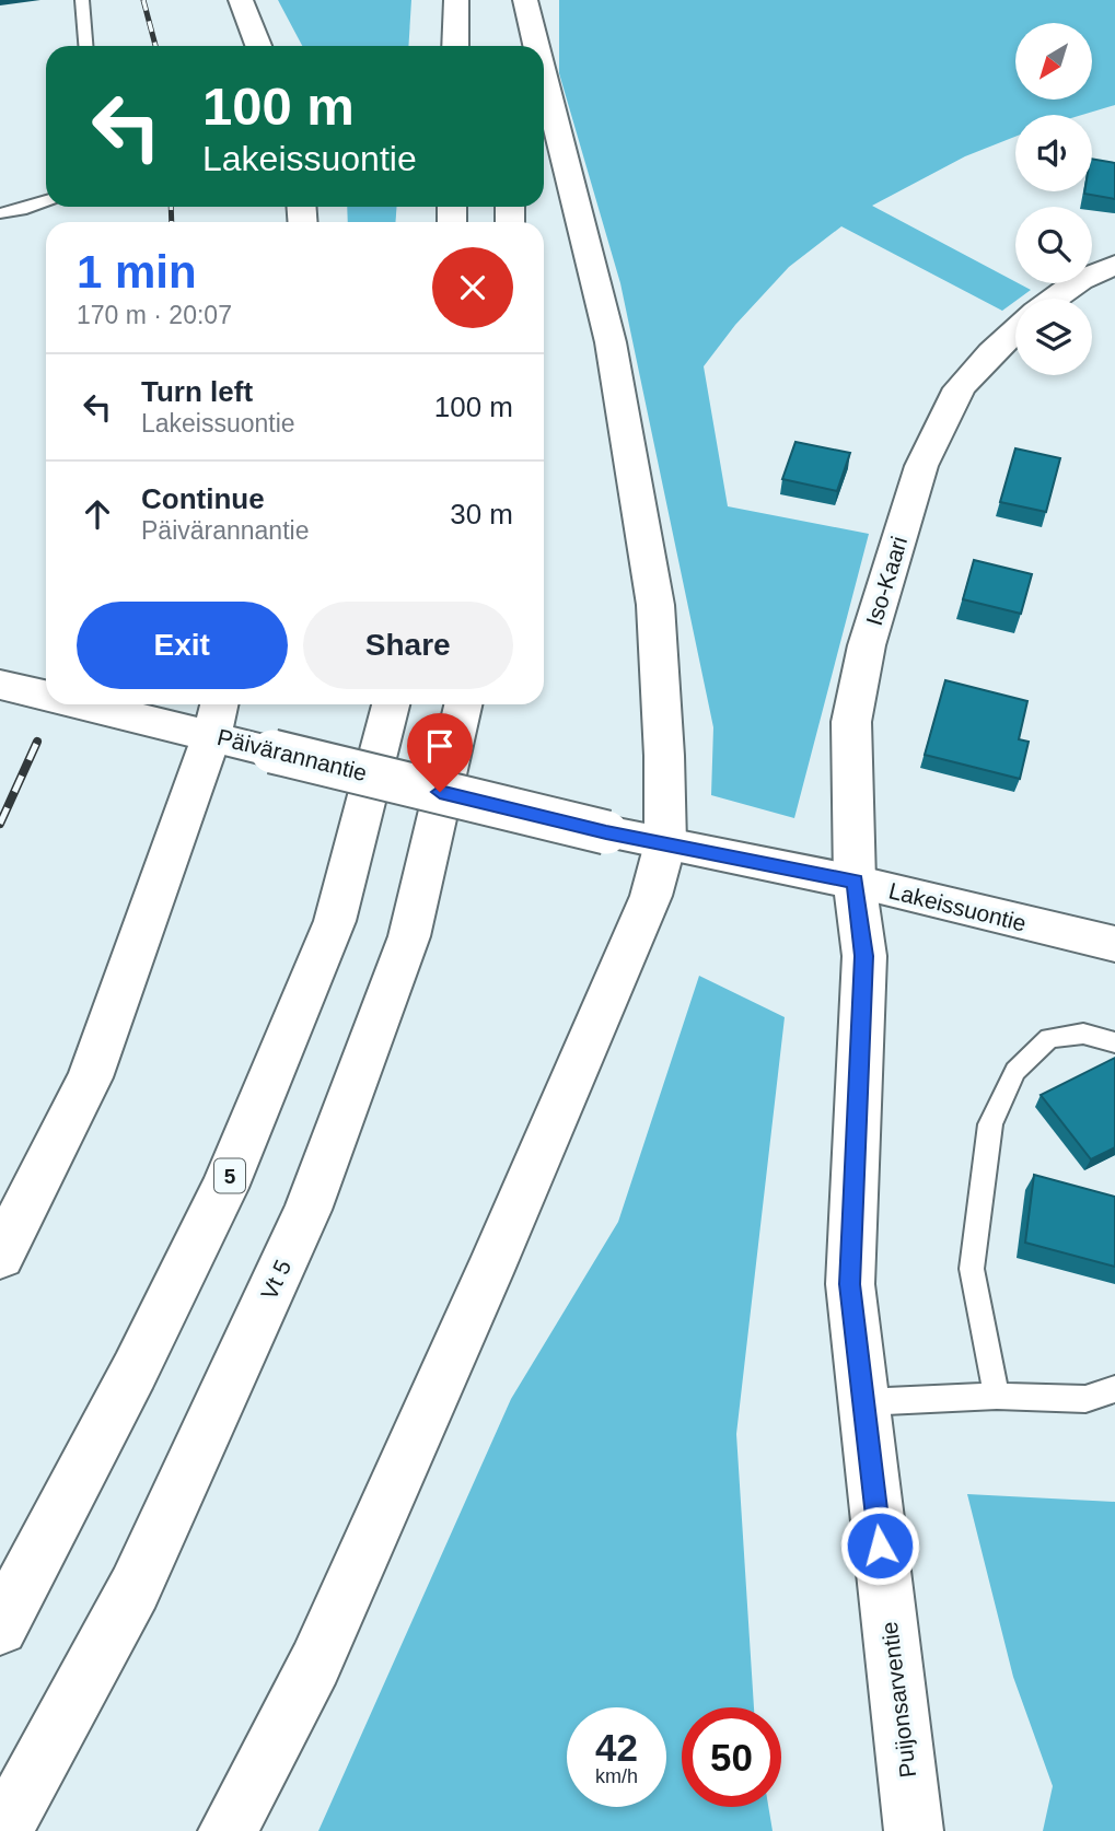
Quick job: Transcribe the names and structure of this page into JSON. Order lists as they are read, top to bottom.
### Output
{
  "streets": {
    "main road": [
      "Iso-Kaari",
      "Päivärannantie",
      "Lakeissuontie",
      "5",
      "Vt 5",
      "Puijonsarventie"
    ]
  },
  "crossings": [
    ["Iso-Kaari", "Lakeissuontie"],
    ["Iso-Kaari", "Puijonsarventie"],
    ["Päivärannantie", "Lakeissuontie"],
    ["Lakeissuontie", "Puijonsarventie"]
  ],
  "north": "bottom left",
  "page": {
    "turn": ["100 m", "Lakeissuontie"],
    "heading": ["1 min", "170 m · 20:07"],
    "list": [
      {
        "name": "Turn left",
        "note": "Lakeissuontie",
        "value": "100 m"
      },
      {
        "name": "Continue",
        "note": "Päivärannantie",
        "value": "30 m"
      }
    ],
    "buttons": ["Exit", "Share"],
    "speed": "42 km/h",
    "limit": "50"
  }
}
